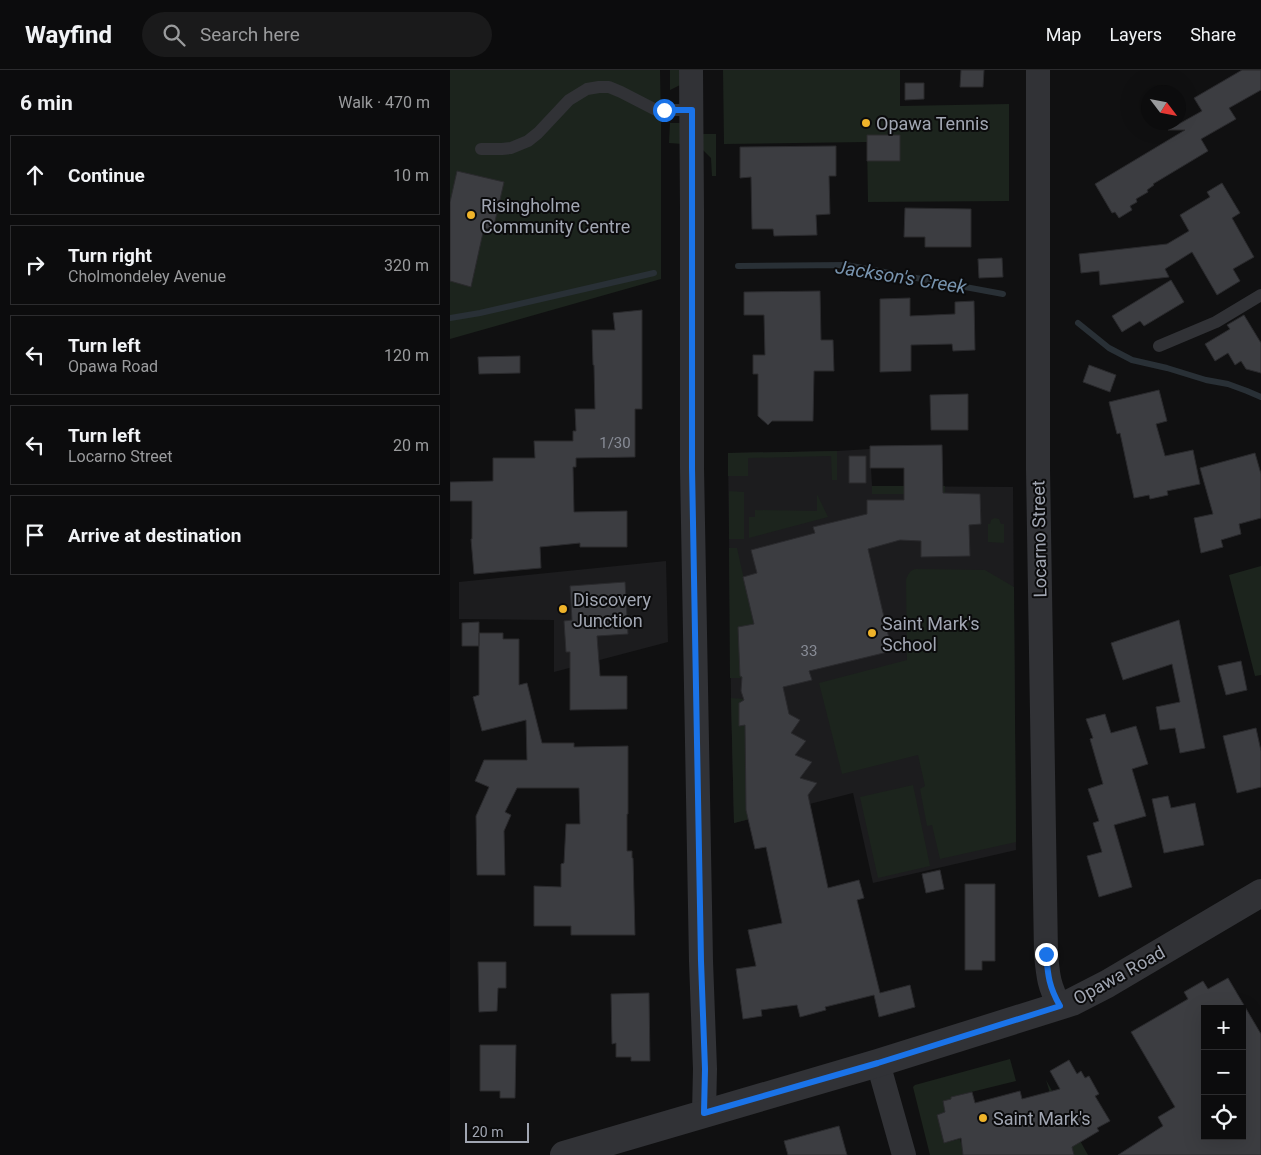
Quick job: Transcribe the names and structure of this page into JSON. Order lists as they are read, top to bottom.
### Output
{
  "streets": {
    "street": ["Locarno Street", "Opawa Road"]
  },
  "crossings": [
    ["Locarno Street", "Opawa Road"]
  ],
  "water": ["Jackson's Creek"],
  "places": [
    "Opawa Tennis",
    "Risingholme Community Centre",
    "Discovery Junction",
    "Saint Mark's School",
    "Saint Mark's"
  ],
  "house_numbers": ["1/30", "33"],
  "scale_bar": "20 m",
  "north": "bottom right",
  "page": {
    "header": "Wayfind",
    "search": "Search here",
    "nav": ["Map", "Layers", "Share"],
    "heading": ["6 min", "Walk · 470 m"],
    "list": [
      ["Continue", "10 m"],
      ["Turn right", "Cholmondeley Avenue", "320 m"],
      ["Turn left", "Opawa Road", "120 m"],
      ["Turn left", "Locarno Street", "20 m"],
      "Arrive at destination"
    ],
    "map_buttons": ["+", "−"],
    "scale": "20 m"
  }
}
